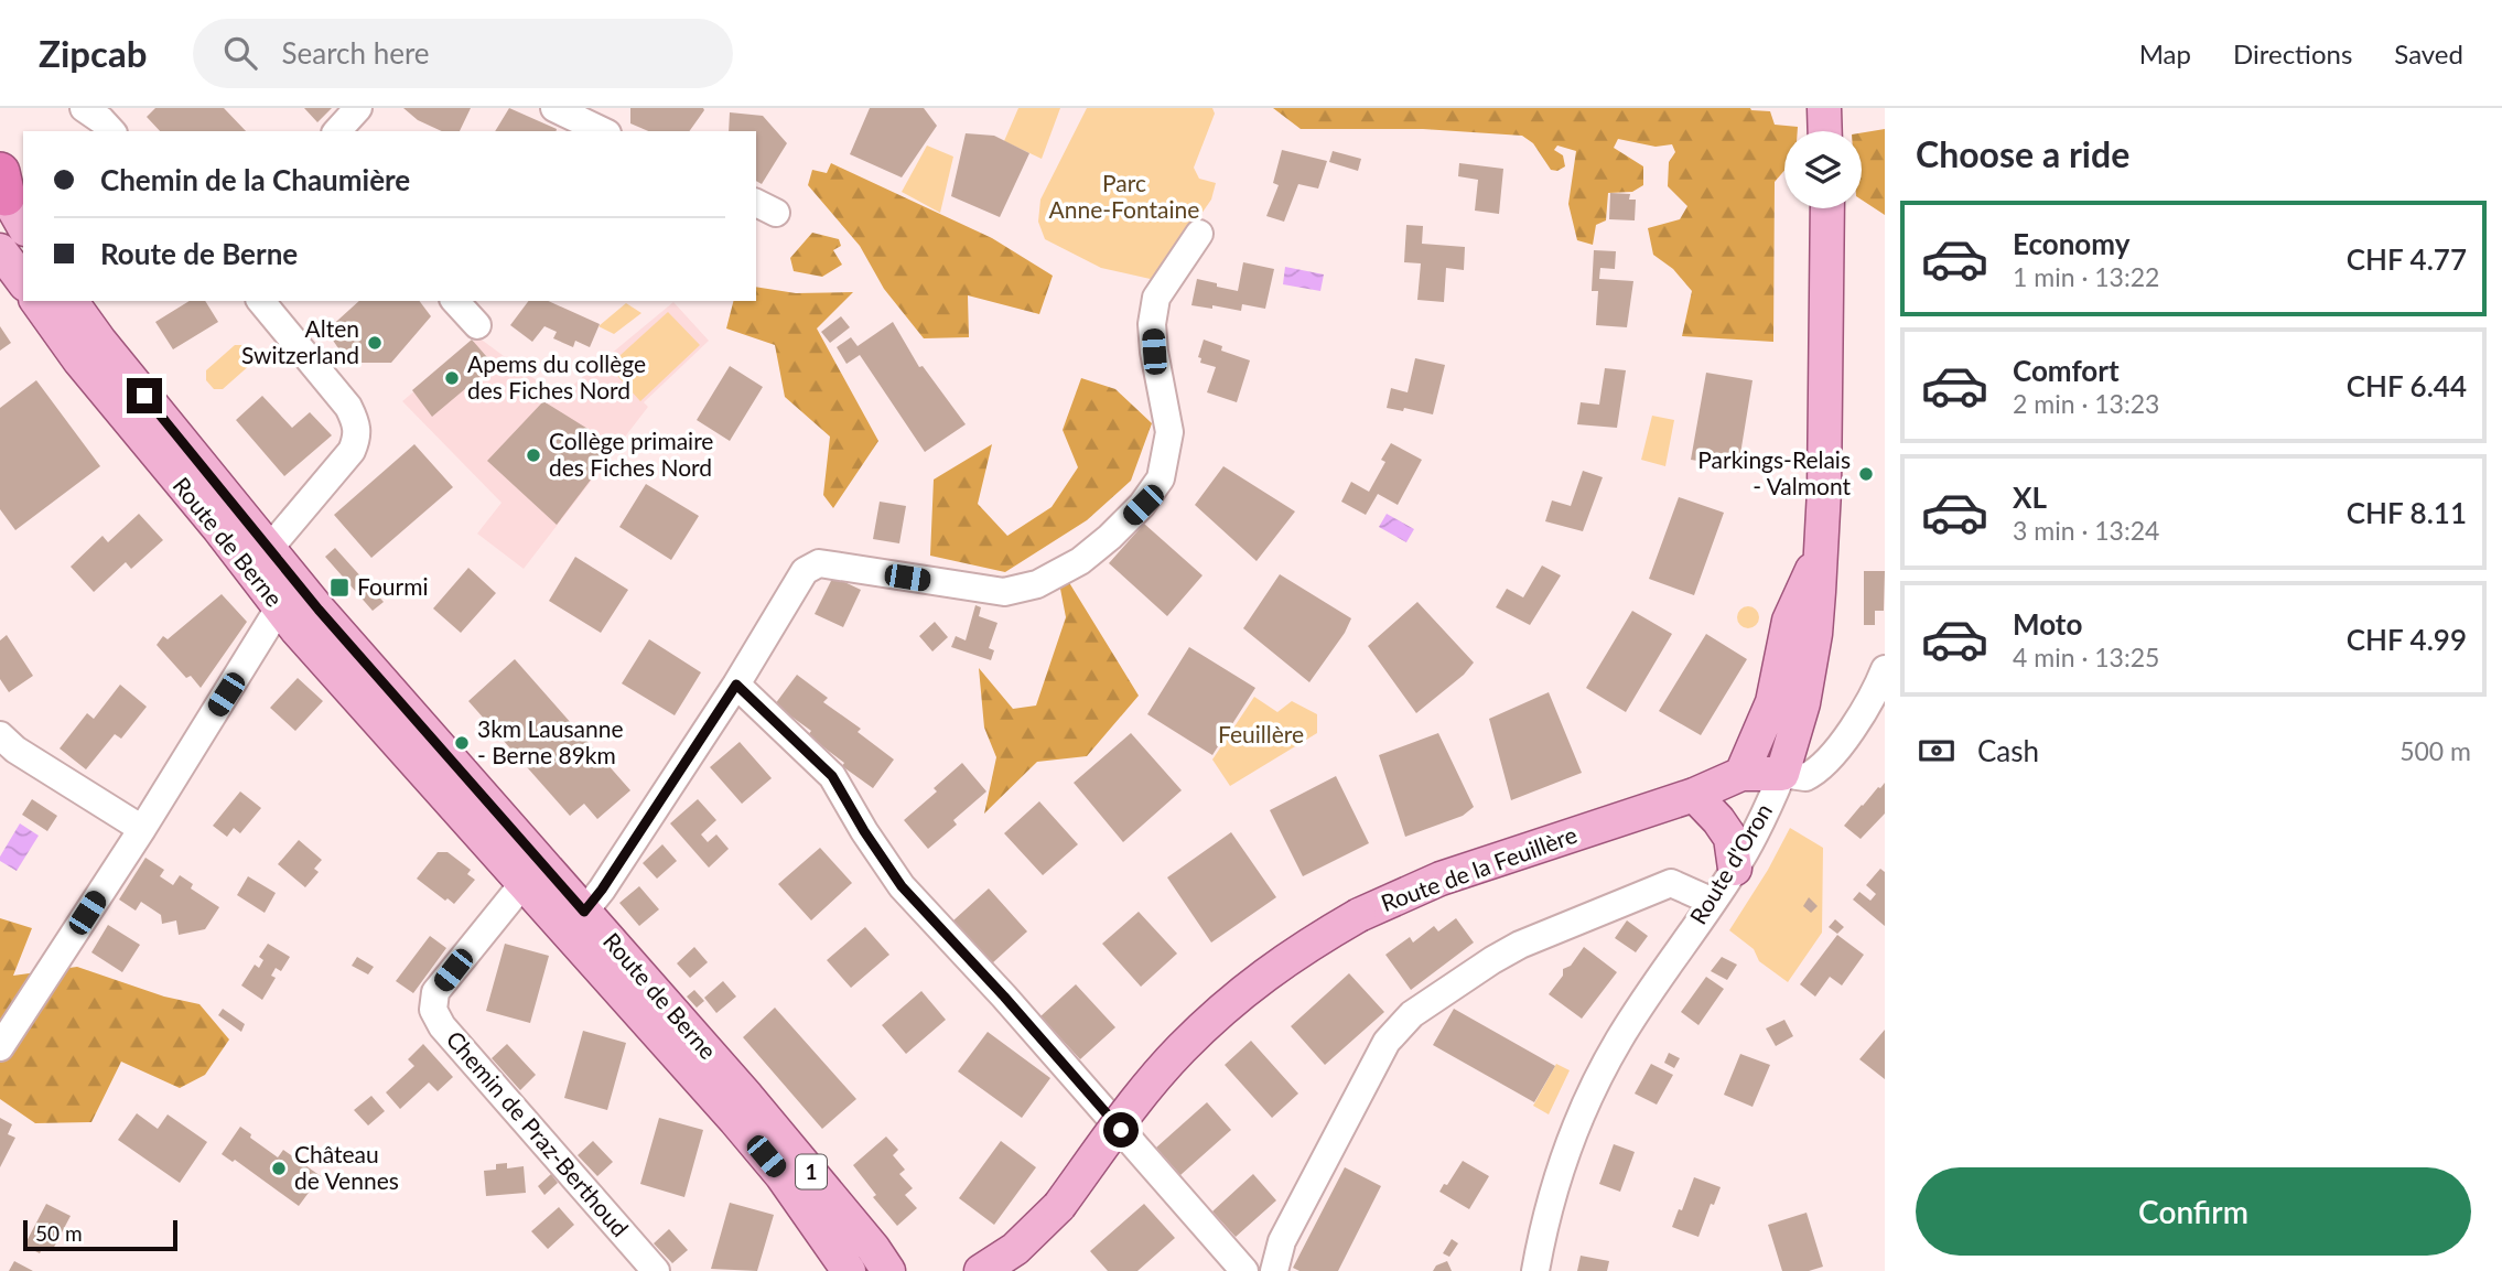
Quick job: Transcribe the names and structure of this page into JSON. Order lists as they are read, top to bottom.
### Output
{
  "streets": {
    "main road": [
      "Route de Berne",
      "Route d'Oron",
      "Route de la Feuillère",
      "1"
    ],
    "street": ["Chemin de Praz-Berthoud"]
  },
  "crossings": [
    ["Route de Berne", "Chemin de Praz-Berthoud"],
    ["Route d'Oron", "Route de la Feuillère"]
  ],
  "parks": ["Parc Anne-Fontaine", "Feuillère"],
  "places": {
    "other": [
      "Alten Switzerland",
      "Apems du collège des Fiches Nord",
      "Collège primaire des Fiches Nord",
      "Parkings-Relais - Valmont",
      "3km Lausanne - Berne 89km",
      "Château de Vennes"
    ],
    "transit": ["Fourmi"]
  },
  "scale_bar": "50 m",
  "page": {
    "header": "Zipcab",
    "search": "Search here",
    "nav": ["Map", "Directions", "Saved"],
    "heading": "Choose a ride",
    "banner": ["Chemin de la Chaumière", "Route de Berne"],
    "list": [
      {
        "name": "Economy",
        "note": "1 min · 13:22",
        "value": "CHF 4.77"
      },
      {
        "name": "Comfort",
        "note": "2 min · 13:23",
        "value": "CHF 6.44"
      },
      {
        "name": "XL",
        "note": "3 min · 13:24",
        "value": "CHF 8.11"
      },
      {
        "name": "Moto",
        "note": "4 min · 13:25",
        "value": "CHF 4.99"
      }
    ],
    "pay": ["Cash", "500 m"],
    "buttons": "Confirm",
    "scale": "50 m"
  }
}
